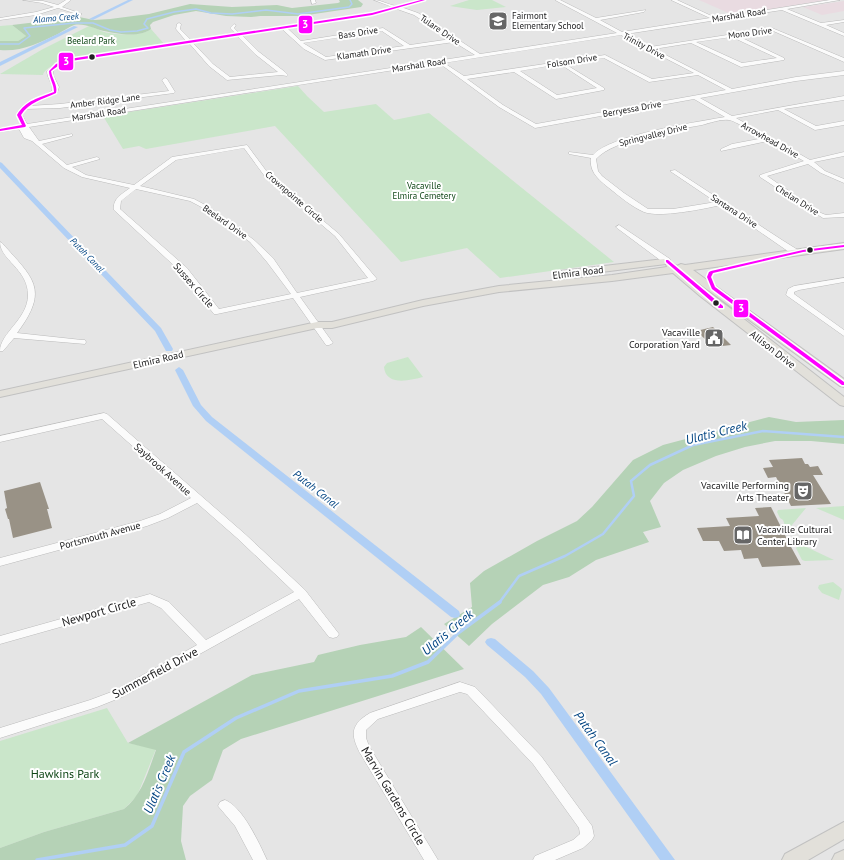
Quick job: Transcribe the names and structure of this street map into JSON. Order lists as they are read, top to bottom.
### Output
{
  "streets": {
    "main road": ["Elmira Road", "Allison Drive"],
    "street": [
      "Marshall Road",
      "Tulare Drive",
      "Bass Drive",
      "Mono Drive",
      "Trinity Drive",
      "Klamath Drive",
      "Folsom Drive",
      "Amber Ridge Lane",
      "Berryessa Drive",
      "Springvalley Drive",
      "Arrowhead Drive",
      "Crownpointe Circle",
      "Chelan Drive",
      "Santana Drive",
      "Beelard Drive",
      "Sussex Circle",
      "Saybrook Avenue",
      "Portsmouth Avenue",
      "Newport Circle",
      "Summerfield Drive",
      "Marvin Gardens Circle"
    ]
  },
  "crossings": [
    ["Marshall Road", "Tulare Drive"],
    ["Marshall Road", "Trinity Drive"],
    ["Marshall Road", "Berryessa Drive"],
    ["Marshall Road", "Beelard Drive"],
    ["Tulare Drive", "Klamath Drive"],
    ["Bass Drive", "Klamath Drive"],
    ["Mono Drive", "Trinity Drive"],
    ["Trinity Drive", "Folsom Drive"],
    ["Trinity Drive", "Berryessa Drive"],
    ["Folsom Drive", "Berryessa Drive"],
    ["Berryessa Drive", "Arrowhead Drive"],
    ["Springvalley Drive", "Arrowhead Drive"],
    ["Arrowhead Drive", "Chelan Drive"],
    ["Crownpointe Circle", "Beelard Drive"],
    ["Crownpointe Circle", "Sussex Circle"],
    ["Santana Drive", "Elmira Road"],
    ["Beelard Drive", "Elmira Road"],
    ["Beelard Drive", "Sussex Circle"],
    ["Elmira Road", "Allison Drive"],
    ["Saybrook Avenue", "Portsmouth Avenue"],
    ["Saybrook Avenue", "Summerfield Drive"],
    ["Newport Circle", "Summerfield Drive"]
  ],
  "water": ["Alamo Creek", "Putah Canal", "Ulatis Creek"],
  "parks": ["Beelard Park", "Vacaville Elmira Cemetery", "Hawkins Park"],
  "places": {
    "school or university": ["Fairmont Elementary School"],
    "public building": ["Vacaville Corporation Yard"],
    "theatre": ["Vacaville Performing Arts Theater"],
    "library": ["Vacaville Cultural Center Library"]
  },
  "lines": ["transit line 3"]
}
